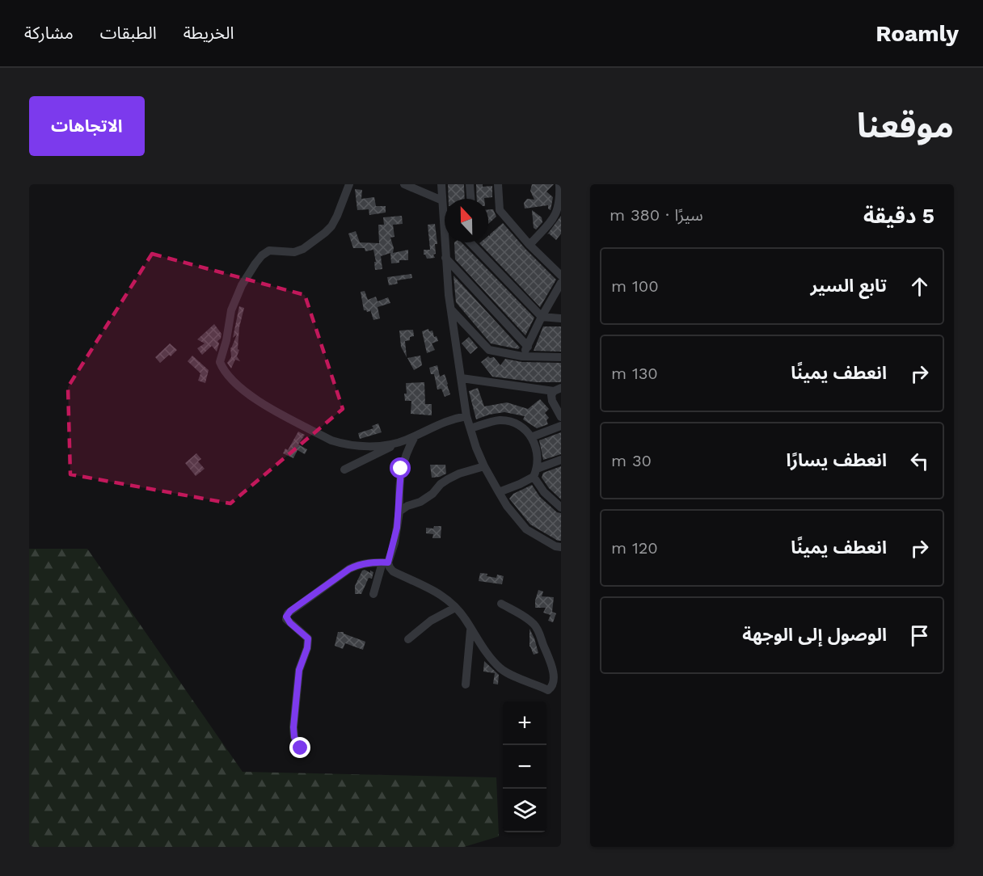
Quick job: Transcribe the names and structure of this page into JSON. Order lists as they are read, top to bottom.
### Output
{
  "north": "top",
  "page": {
    "header": "Roamly",
    "nav": ["الخريطة", "الطبقات", "مشاركة"],
    "title": "موقعنا",
    "buttons": "الاتجاهات",
    "heading": ["5 دقيقة", "سيرًا · 380 m"],
    "list": [
      ["تابع السير", "100 m"],
      ["انعطف يمينًا", "130 m"],
      ["انعطف يسارًا", "30 m"],
      ["انعطف يمينًا", "120 m"],
      "الوصول إلى الوجهة"
    ],
    "map_buttons": ["+", "−"]
  }
}
